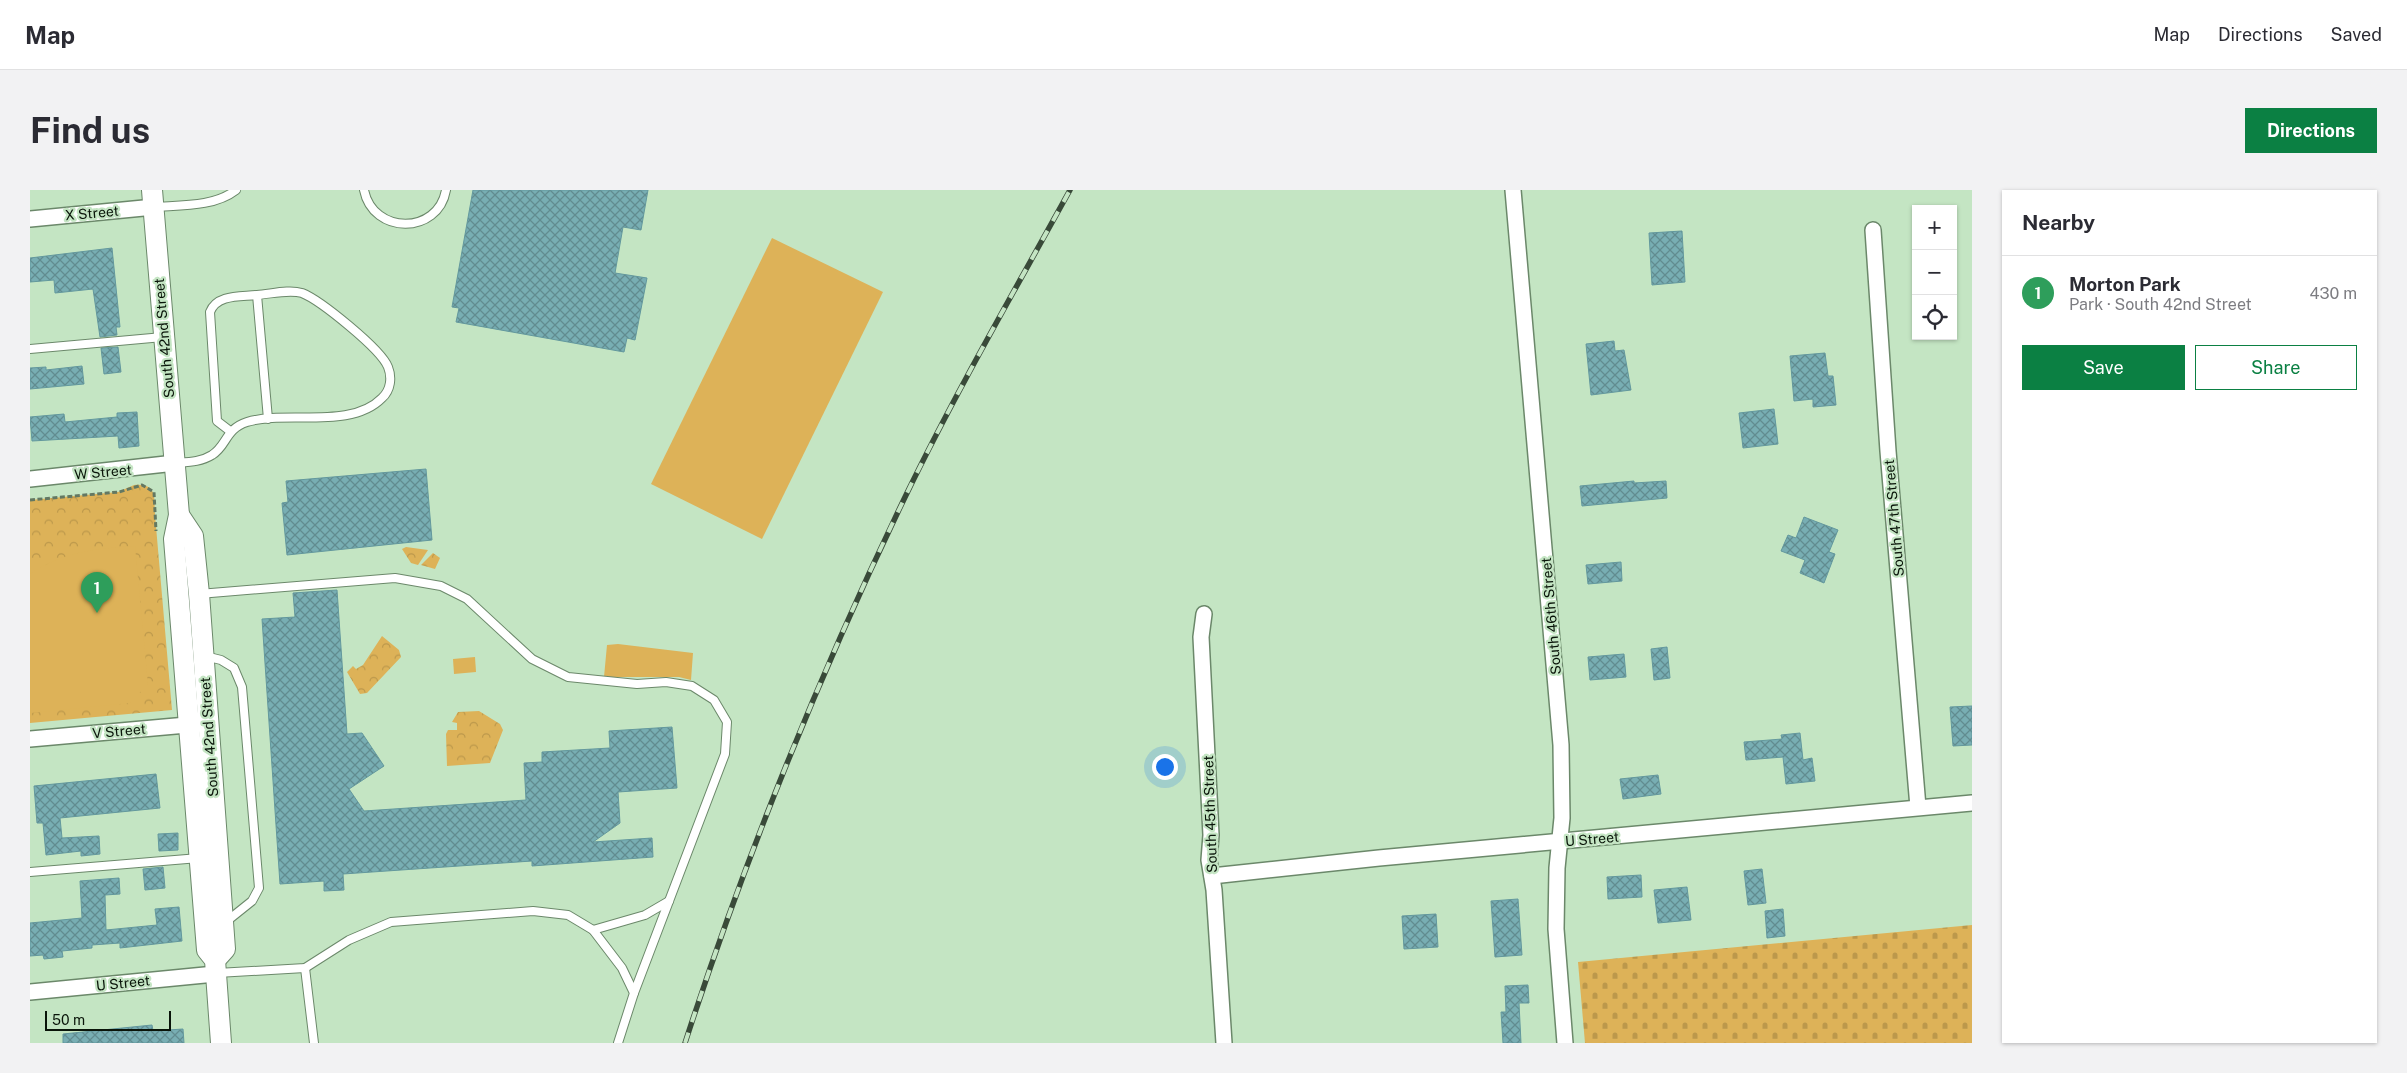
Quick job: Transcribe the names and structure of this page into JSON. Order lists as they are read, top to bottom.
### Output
{
  "streets": {
    "street": [
      "X Street",
      "South 42nd Street",
      "W Street",
      "South 47th Street",
      "South 46th Street",
      "V Street",
      "South 45th Street",
      "U Street"
    ]
  },
  "crossings": [
    ["X Street", "South 42nd Street"],
    ["South 42nd Street", "W Street"],
    ["South 42nd Street", "V Street"],
    ["South 42nd Street", "U Street"],
    ["South 47th Street", "U Street"],
    ["South 46th Street", "U Street"],
    ["South 45th Street", "U Street"]
  ],
  "scale_bar": "50 m",
  "page": {
    "header": "Map",
    "nav": ["Map", "Directions", "Saved"],
    "buttons": [
      "Directions",
      ["Save", "Share"]
    ],
    "title": "Find us",
    "heading": "Nearby",
    "map_buttons": ["+", "−"],
    "list": [
      {
        "mark": "1",
        "name": "Morton Park",
        "note": "Park · South 42nd Street",
        "value": "430 m"
      }
    ],
    "pins": "1",
    "scale": "50 m"
  }
}
